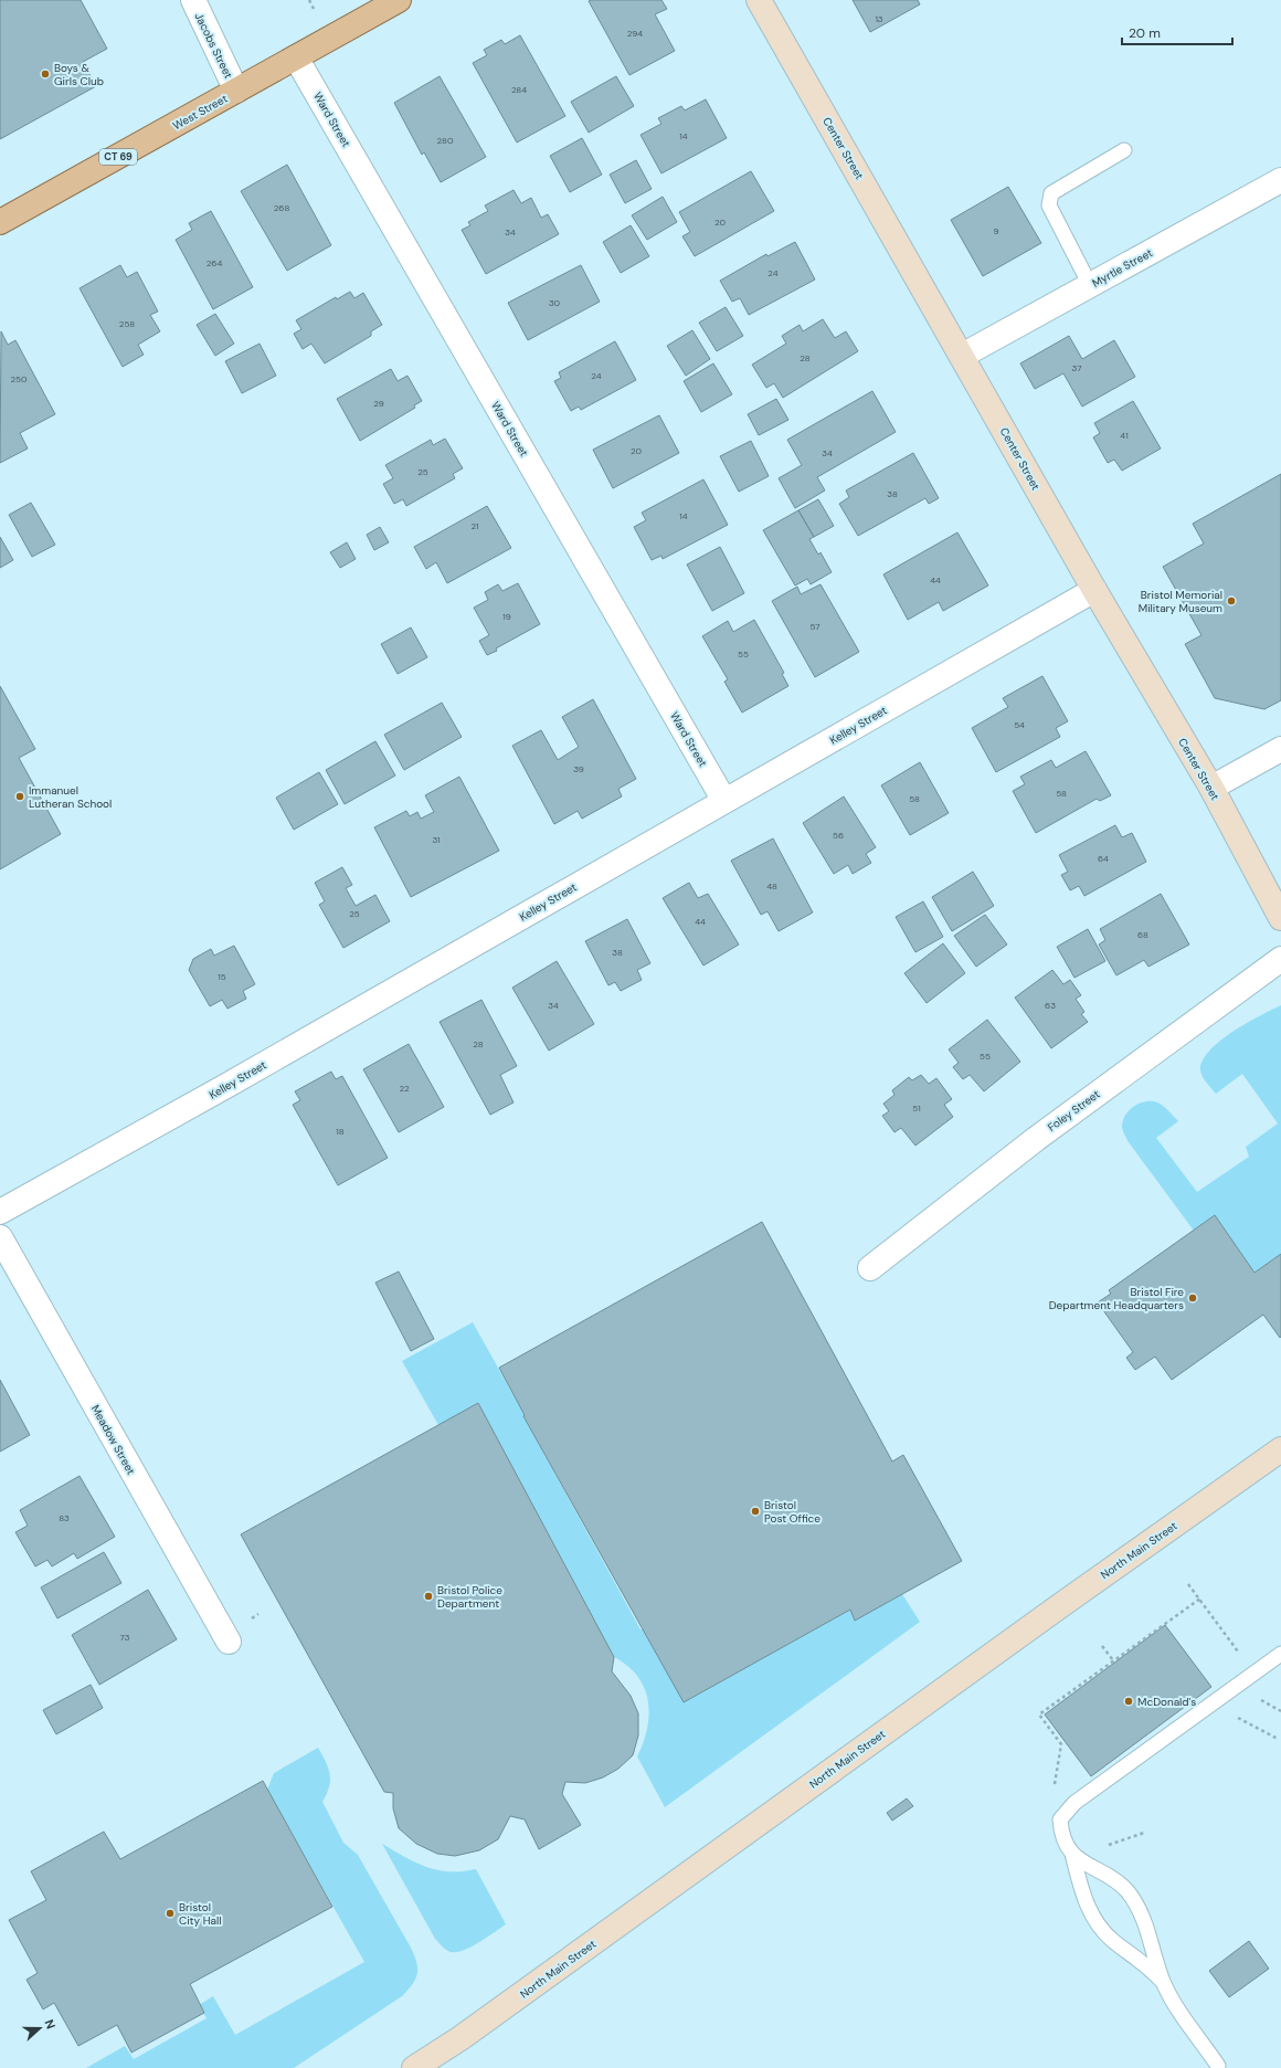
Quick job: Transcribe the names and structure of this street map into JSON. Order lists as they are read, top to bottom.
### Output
{
  "streets": {
    "main road": ["West Street", "CT 69"],
    "street": [
      "Jacobs Street",
      "Ward Street",
      "Center Street",
      "Myrtle Street",
      "Kelley Street",
      "Foley Street",
      "Meadow Street",
      "North Main Street"
    ]
  },
  "crossings": [
    ["Jacobs Street", "West Street"],
    ["West Street", "Ward Street"],
    ["Ward Street", "Kelley Street"],
    ["Center Street", "Myrtle Street"],
    ["Center Street", "Kelley Street"]
  ],
  "places": [
    "Boys & Girls Club",
    "Bristol Memorial Military Museum",
    "Immanuel Lutheran School",
    "Bristol Fire Department Headquarters",
    "Bristol Post Office",
    "Bristol Police Department",
    "McDonald's",
    "Bristol City Hall"
  ],
  "house_numbers": [
    "13",
    "294",
    "284",
    "14",
    "280",
    "268",
    "20",
    "9",
    "34",
    "264",
    "24",
    "30",
    "258",
    "28",
    "37",
    "24",
    "250",
    "29",
    "41",
    "20",
    "34",
    "25",
    "38",
    "14",
    "21",
    "44",
    "19",
    "57",
    "55",
    "54",
    "39",
    "58",
    "58",
    "56",
    "31",
    "64",
    "48",
    "25",
    "44",
    "68",
    "38",
    "15",
    "34",
    "63",
    "28",
    "55",
    "22",
    "51",
    "18",
    "83",
    "73"
  ],
  "scale_bar": "20 m",
  "north": "right"
}
